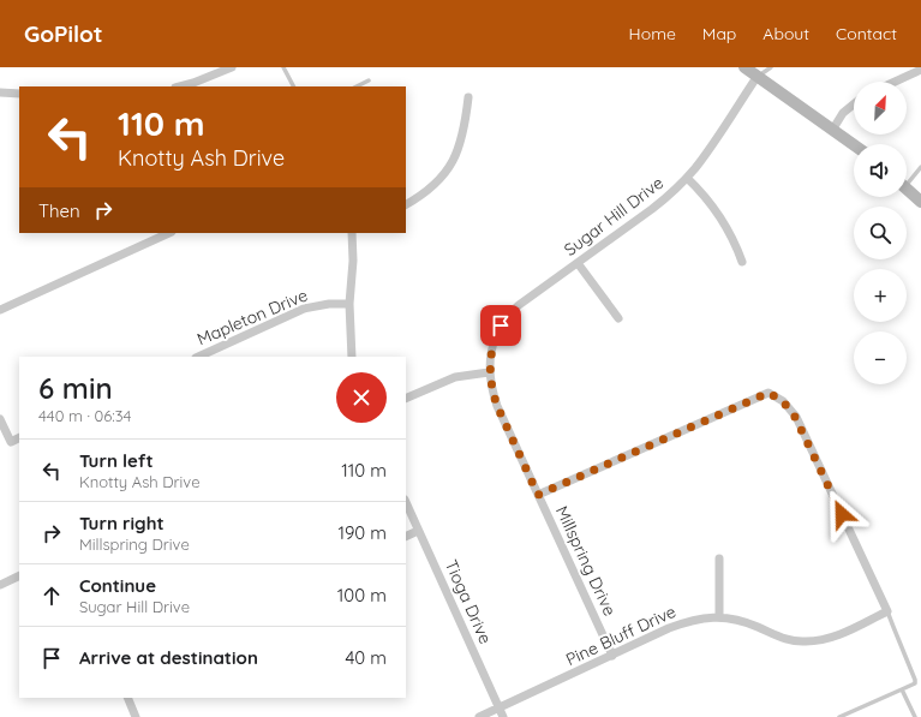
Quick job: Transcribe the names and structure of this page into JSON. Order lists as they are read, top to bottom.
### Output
{
  "streets": {
    "street": [
      "Sugar Hill Drive",
      "Mapleton Drive",
      "Millspring Drive",
      "Tioga Drive",
      "Pine Bluff Drive"
    ]
  },
  "crossings": [
    ["Sugar Hill Drive", "Millspring Drive"],
    ["Millspring Drive", "Pine Bluff Drive"],
    ["Tioga Drive", "Pine Bluff Drive"]
  ],
  "north": "top right",
  "page": {
    "header": "GoPilot",
    "nav": [
      "Home",
      "Map",
      "About",
      "Contact"
    ],
    "map_buttons": ["+", "−"],
    "turn": ["110 m", "Knotty Ash Drive"],
    "then": "Then",
    "heading": ["6 min", "440 m · 06:34"],
    "list": [
      {
        "name": "Turn left",
        "note": "Knotty Ash Drive",
        "value": "110 m"
      },
      {
        "name": "Turn right",
        "note": "Millspring Drive",
        "value": "190 m"
      },
      {
        "name": "Continue",
        "note": "Sugar Hill Drive",
        "value": "100 m"
      },
      {
        "name": "Arrive at destination",
        "value": "40 m"
      }
    ]
  }
}
